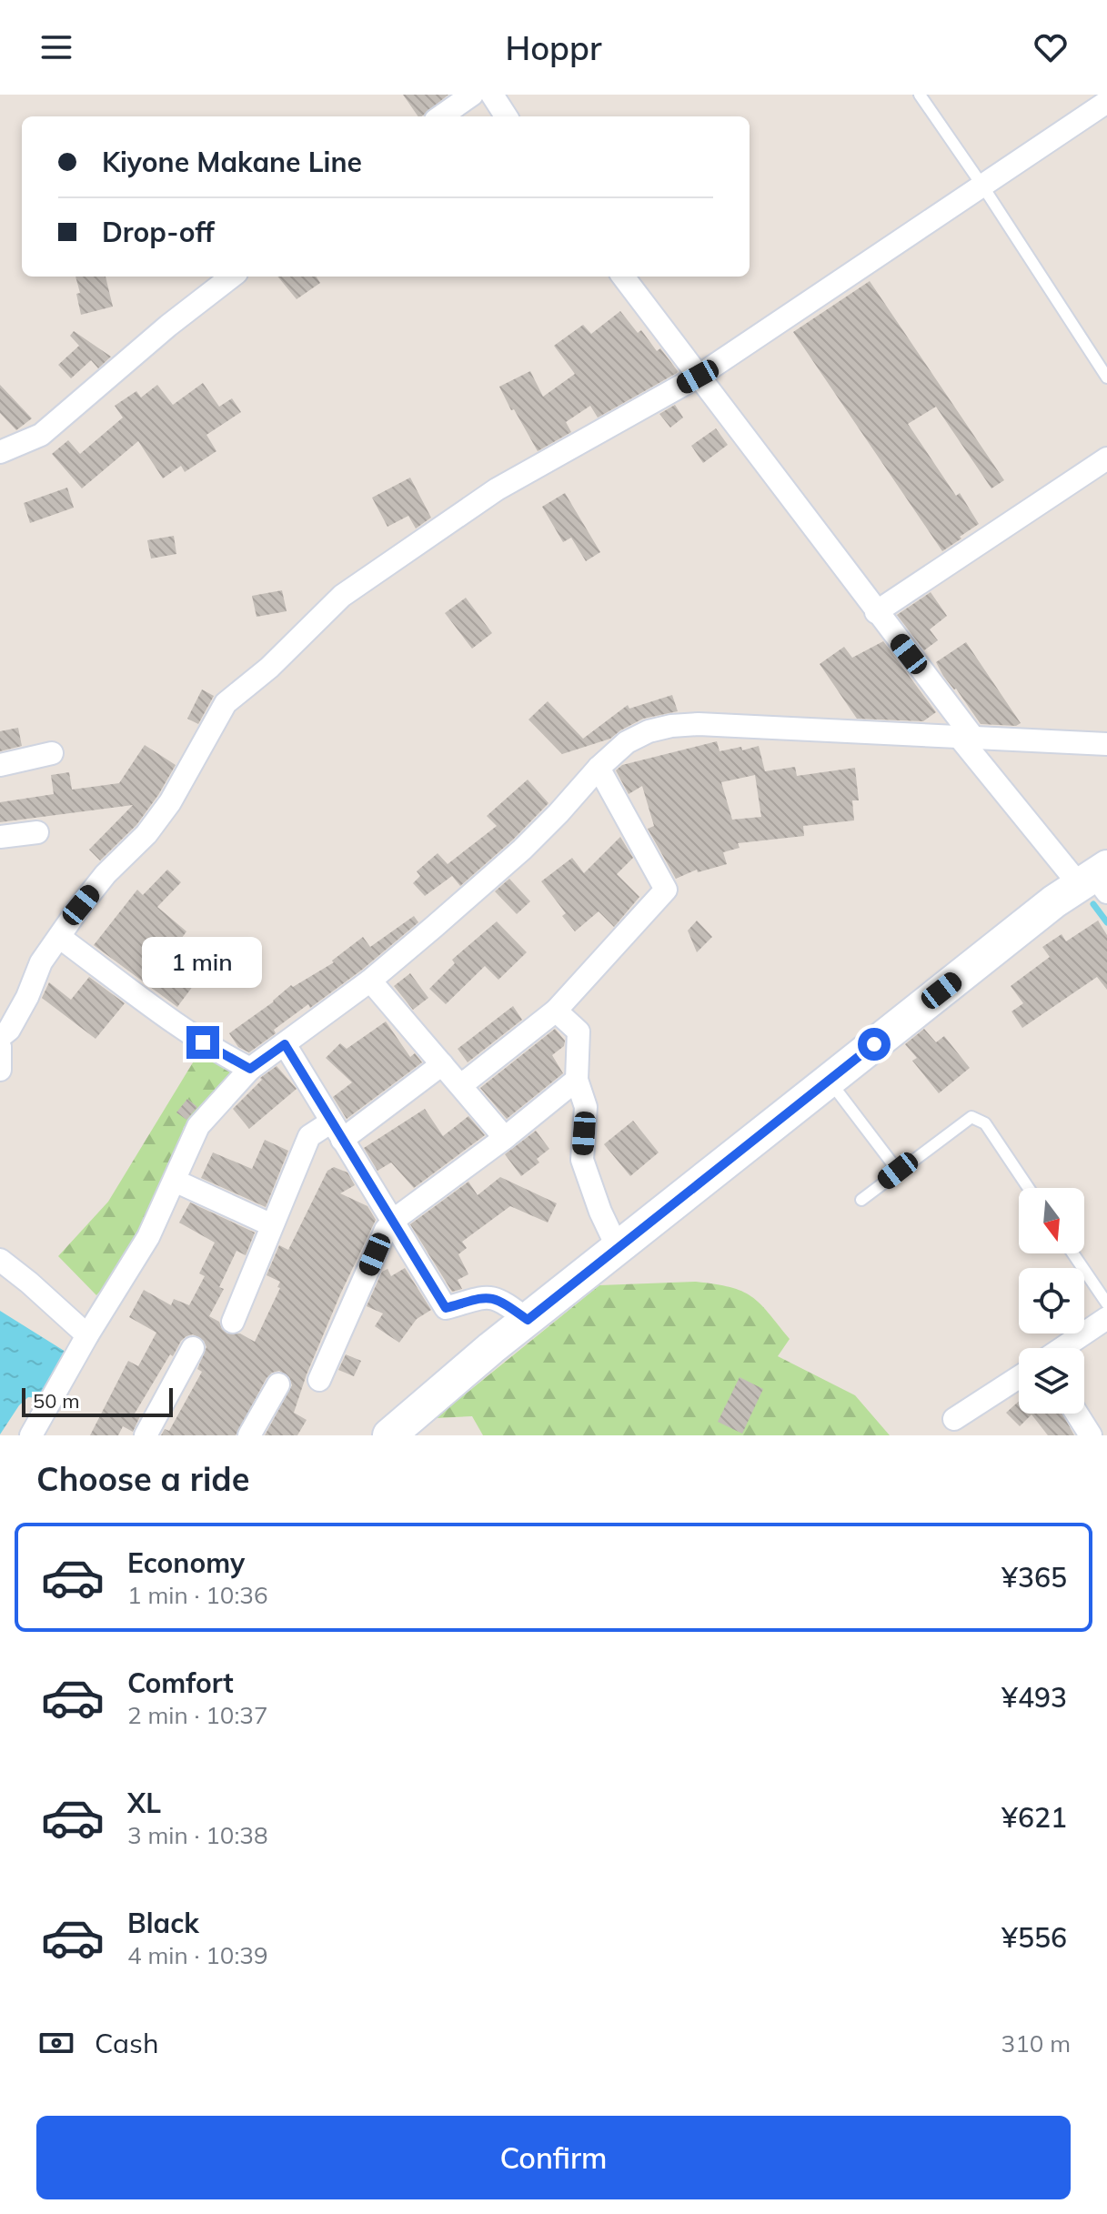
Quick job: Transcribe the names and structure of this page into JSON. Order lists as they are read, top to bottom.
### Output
{
  "scale_bar": "50 m",
  "north": "bottom",
  "page": {
    "header": "Hoppr",
    "banner": ["Kiyone Makane Line", "Drop-off"],
    "bubble": "1 min",
    "scale": "50 m",
    "heading": "Choose a ride",
    "list": [
      {
        "name": "Economy",
        "note": "1 min · 10:36",
        "value": "¥365"
      },
      {
        "name": "Comfort",
        "note": "2 min · 10:37",
        "value": "¥493"
      },
      {
        "name": "XL",
        "note": "3 min · 10:38",
        "value": "¥621"
      },
      {
        "name": "Black",
        "note": "4 min · 10:39",
        "value": "¥556"
      }
    ],
    "pay": ["Cash", "310 m"],
    "buttons": "Confirm"
  }
}
